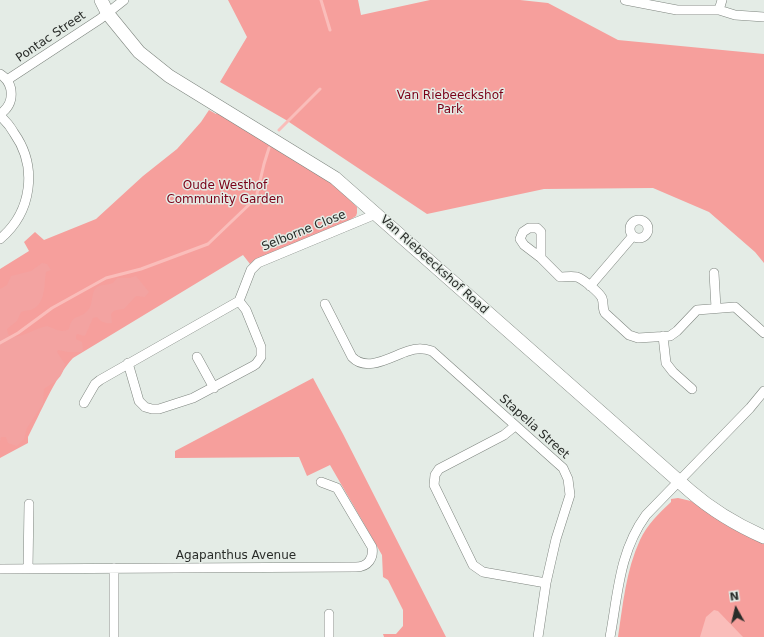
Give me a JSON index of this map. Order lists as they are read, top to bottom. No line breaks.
{"streets":{"street":["Pontac Street","Selborne Close","Van Riebeeckshof Road","Stapelia Street","Agapanthus Avenue"]},"crossings":[["Pontac Street","Van Riebeeckshof Road"],["Selborne Close","Van Riebeeckshof Road"]],"parks":["Van Riebeeckshof Park","Oude Westhof Community Garden"],"north":"top"}
